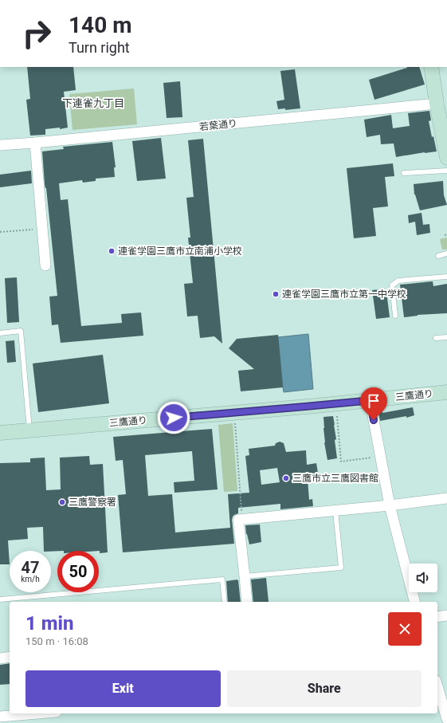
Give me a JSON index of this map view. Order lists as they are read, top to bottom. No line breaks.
{"streets":{"main road":["三鷹通り"],"street":["若葉通り"]},"districts":["下連雀九丁目"],"places":["連雀学園三鷹市立南浦小学校","連雀学園三鷹市立第一中学校","三鷹市立三鷹図書館","三鷹警察署"],"page":{"turn":["140 m","Turn right"],"speed":"47 km/h","limit":"50","heading":["1 min","150 m · 16:08"],"buttons":["Exit","Share"]}}
